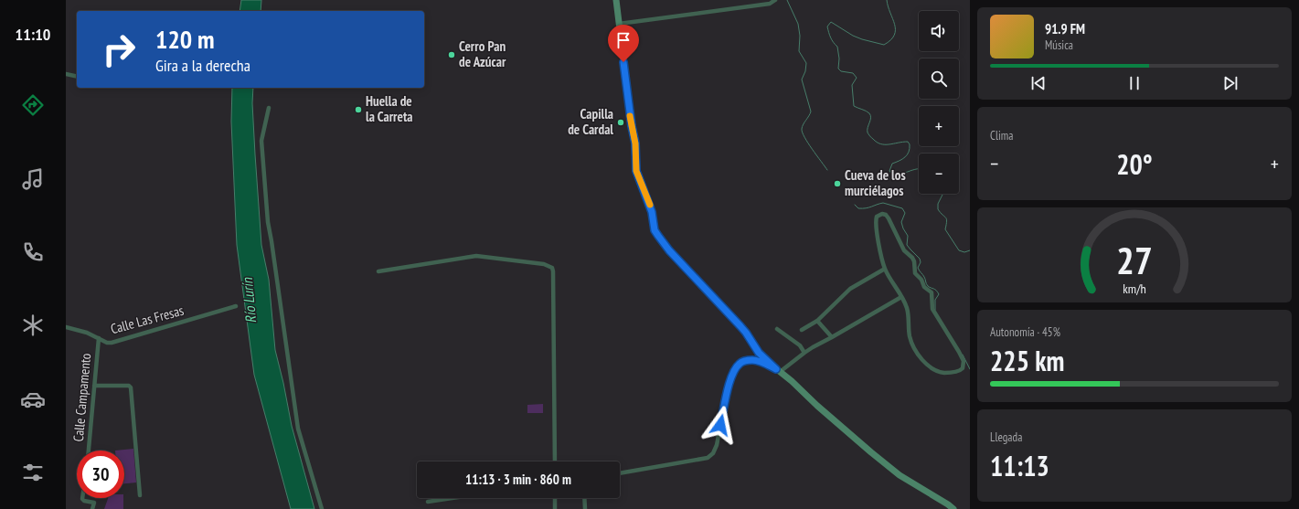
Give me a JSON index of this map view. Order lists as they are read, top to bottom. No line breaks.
{"streets":{"street":["Calle Las Fresas","Calle Campamento"]},"crossings":[["Calle Las Fresas","Calle Campamento"]],"water":["Río Lurín"],"places":["Cerro Pan de Azúcar","Huella de la Carreta","Capilla de Cardal","Cueva de los murciélagos"],"page":{"tabs":"11:10","map_buttons":["+","−"],"turn":["120 m","Gira a la derecha"],"song":["91.9 FM","Música"],"tile":["Clima",["Autonomía · 45%","225 km"],["Llegada","11:13"]],"heat":["−","20°","+"],"limit":"30","trip":"11:13 · 3 min · 860 m","gauge":["27","km/h"]}}
